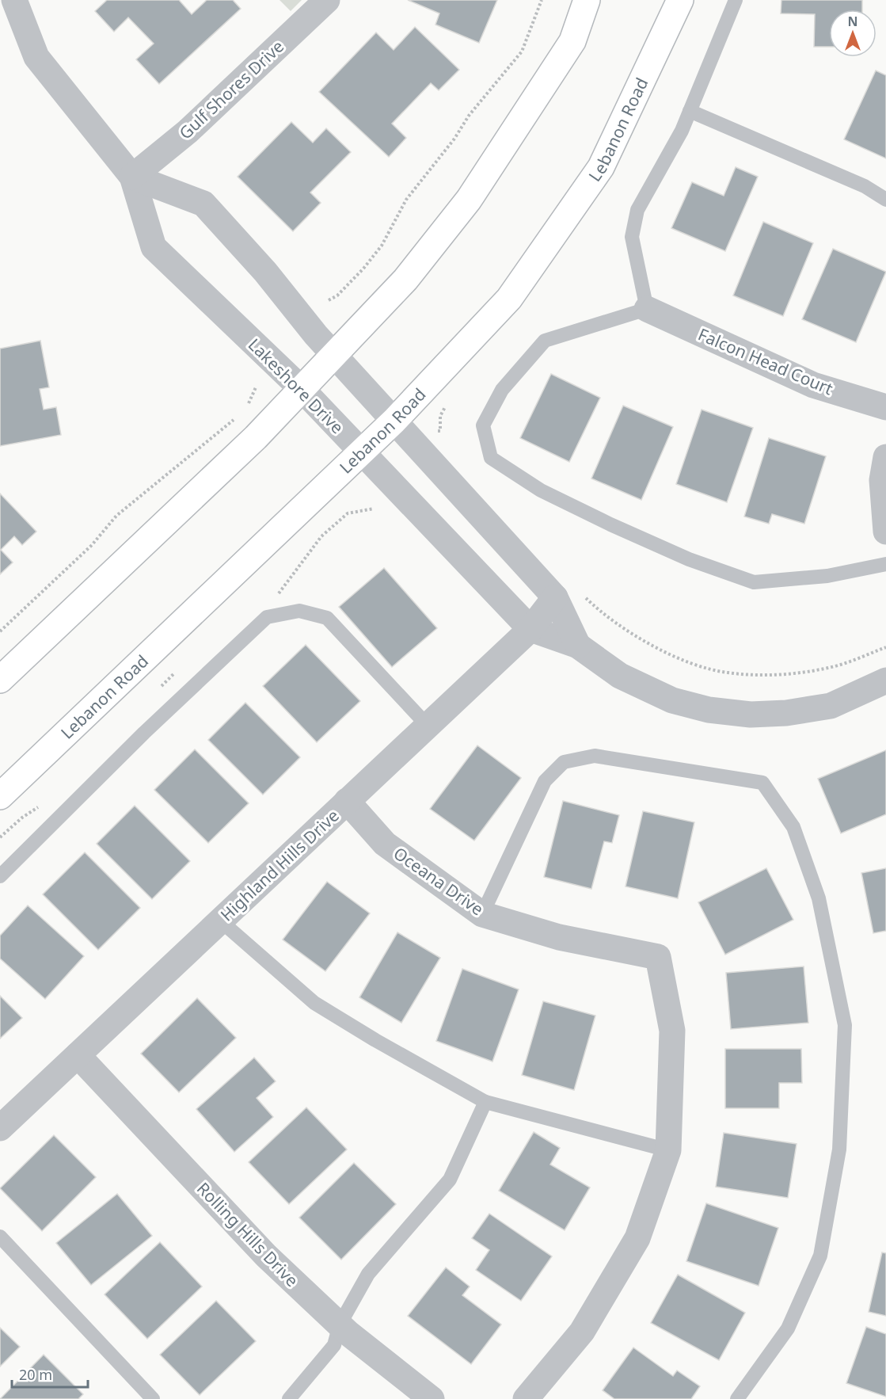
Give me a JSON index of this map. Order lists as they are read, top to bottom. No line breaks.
{"streets":{"main road":["Lebanon Road"],"street":["Gulf Shores Drive","Falcon Head Court","Lakeshore Drive","Highland Hills Drive","Oceana Drive","Rolling Hills Drive"]},"crossings":[["Gulf Shores Drive","Lakeshore Drive"],["Lebanon Road","Lakeshore Drive"],["Lakeshore Drive","Highland Hills Drive"],["Highland Hills Drive","Oceana Drive"],["Highland Hills Drive","Rolling Hills Drive"]],"scale_bar":"20 m","north":"top"}
